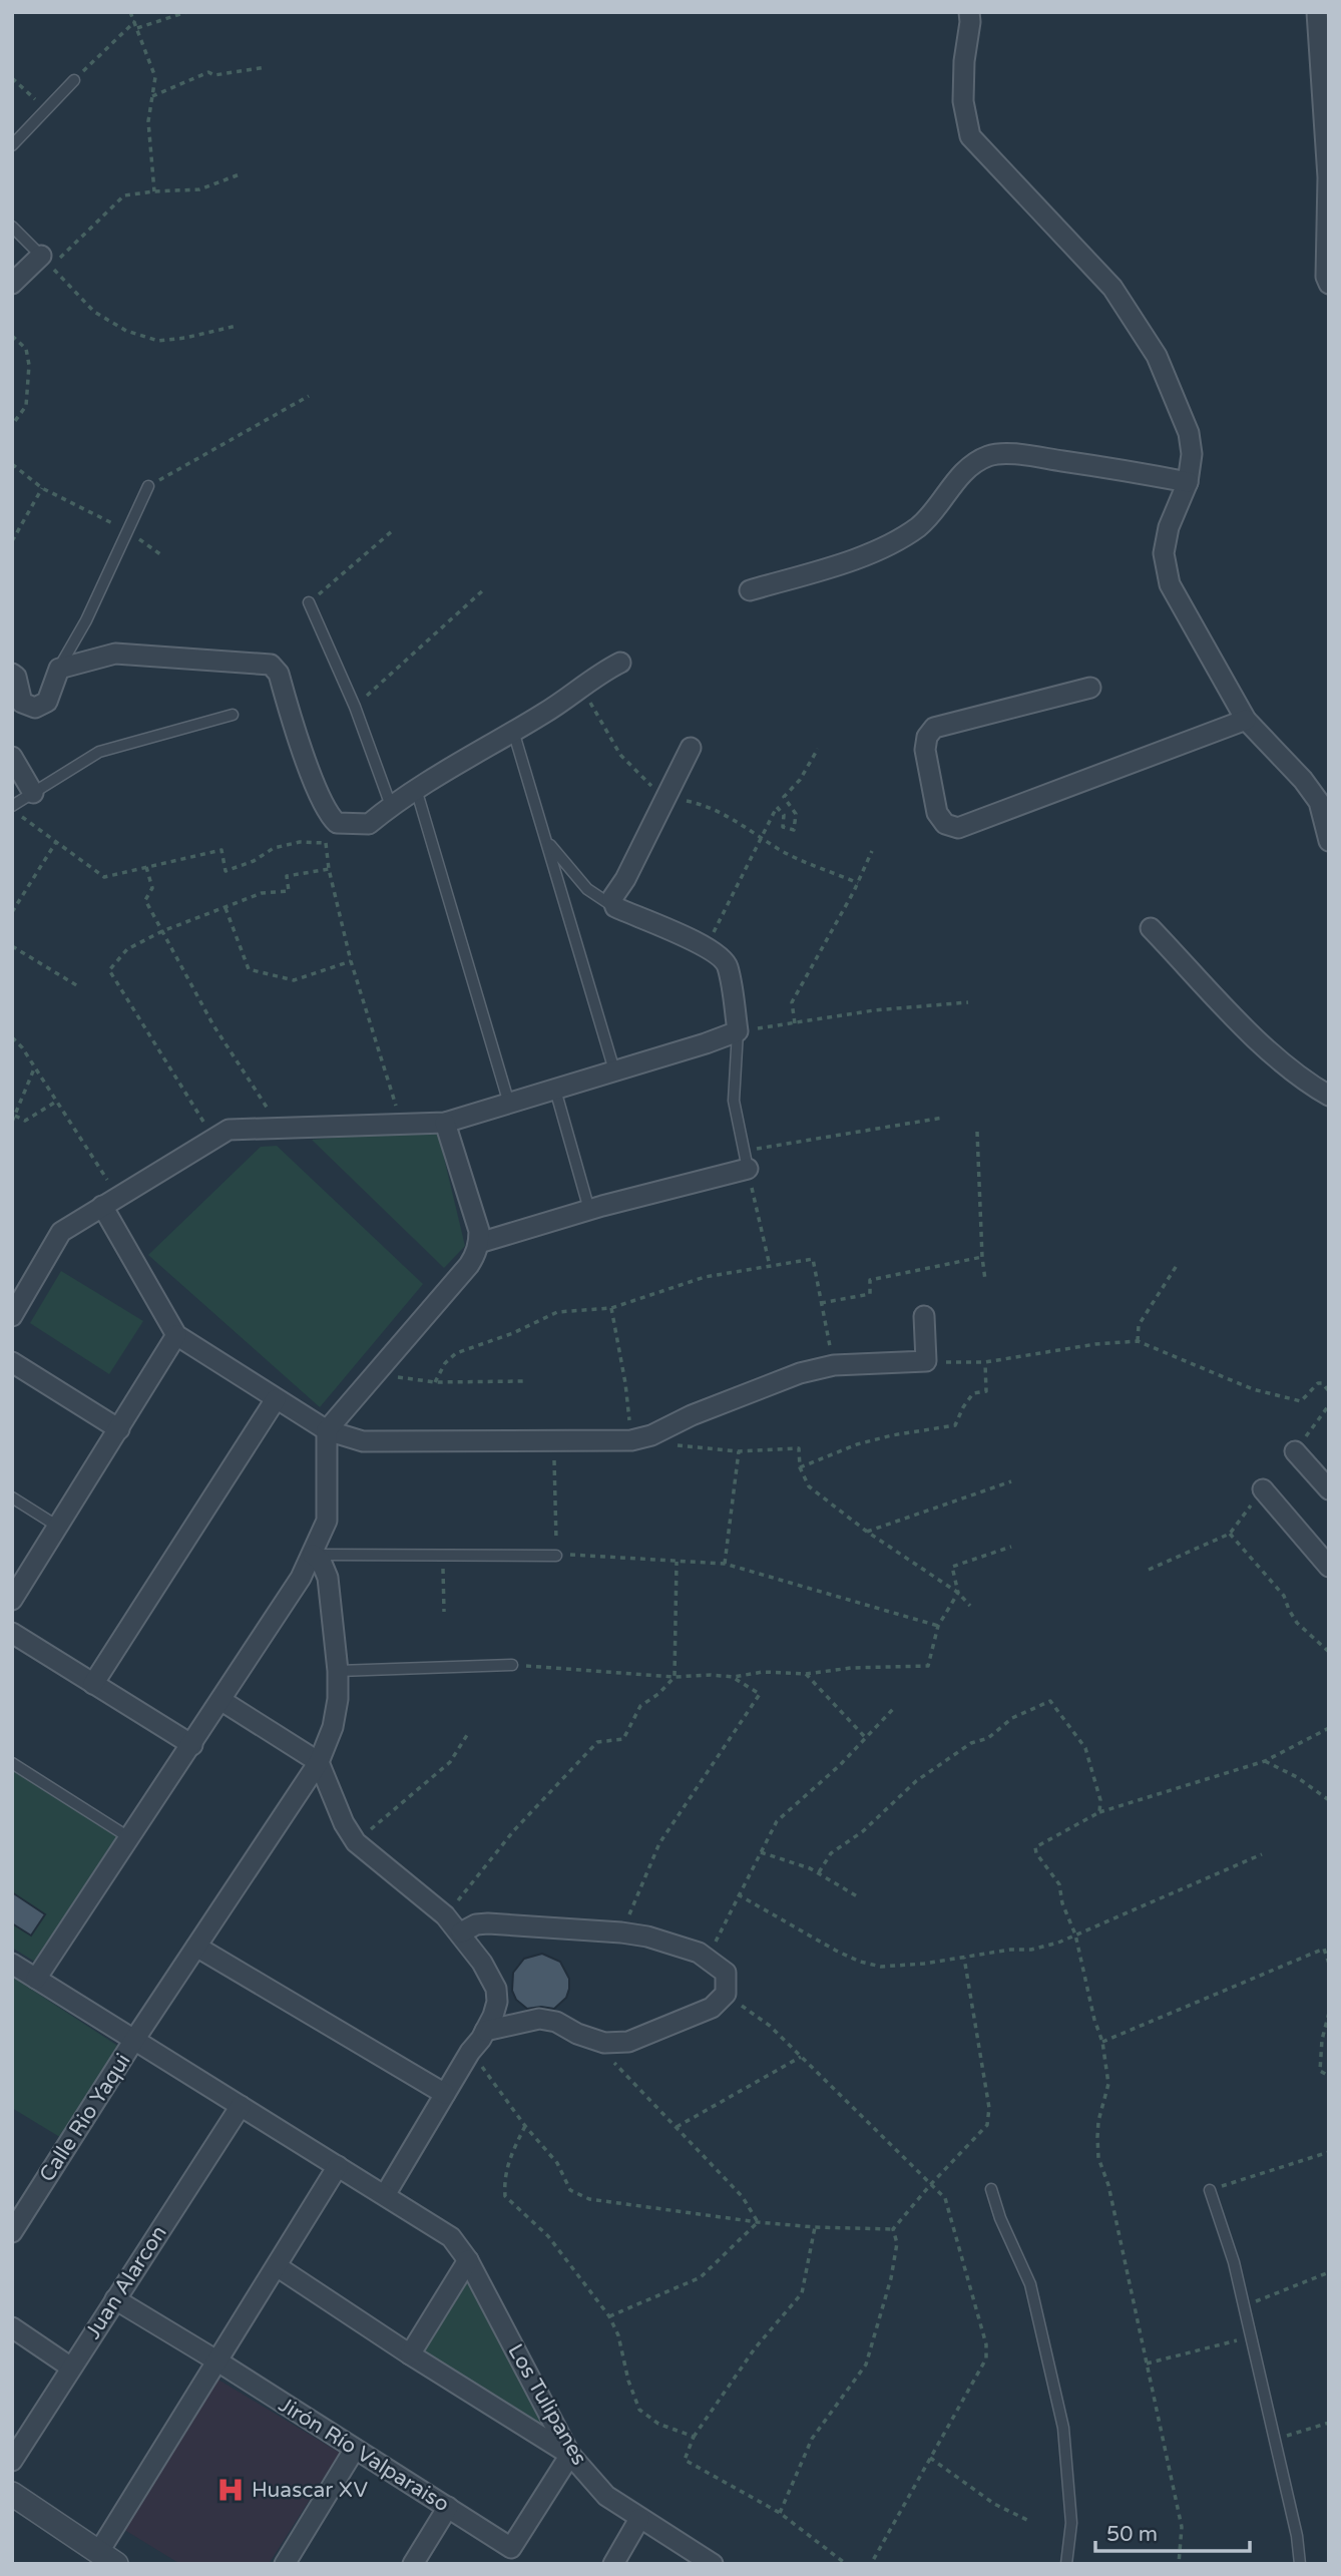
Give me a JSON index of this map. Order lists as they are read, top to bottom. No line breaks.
{"streets":{"street":["Calle Rio Yaqui","Juan Alarcon","Los Tulipanes","Jirón Río Valparaiso"]},"crossings":[["Juan Alarcon","Jirón Río Valparaiso"],["Los Tulipanes","Jirón Río Valparaiso"]],"places":{"hospital":["Huascar XV"]},"scale_bar":"50 m"}
